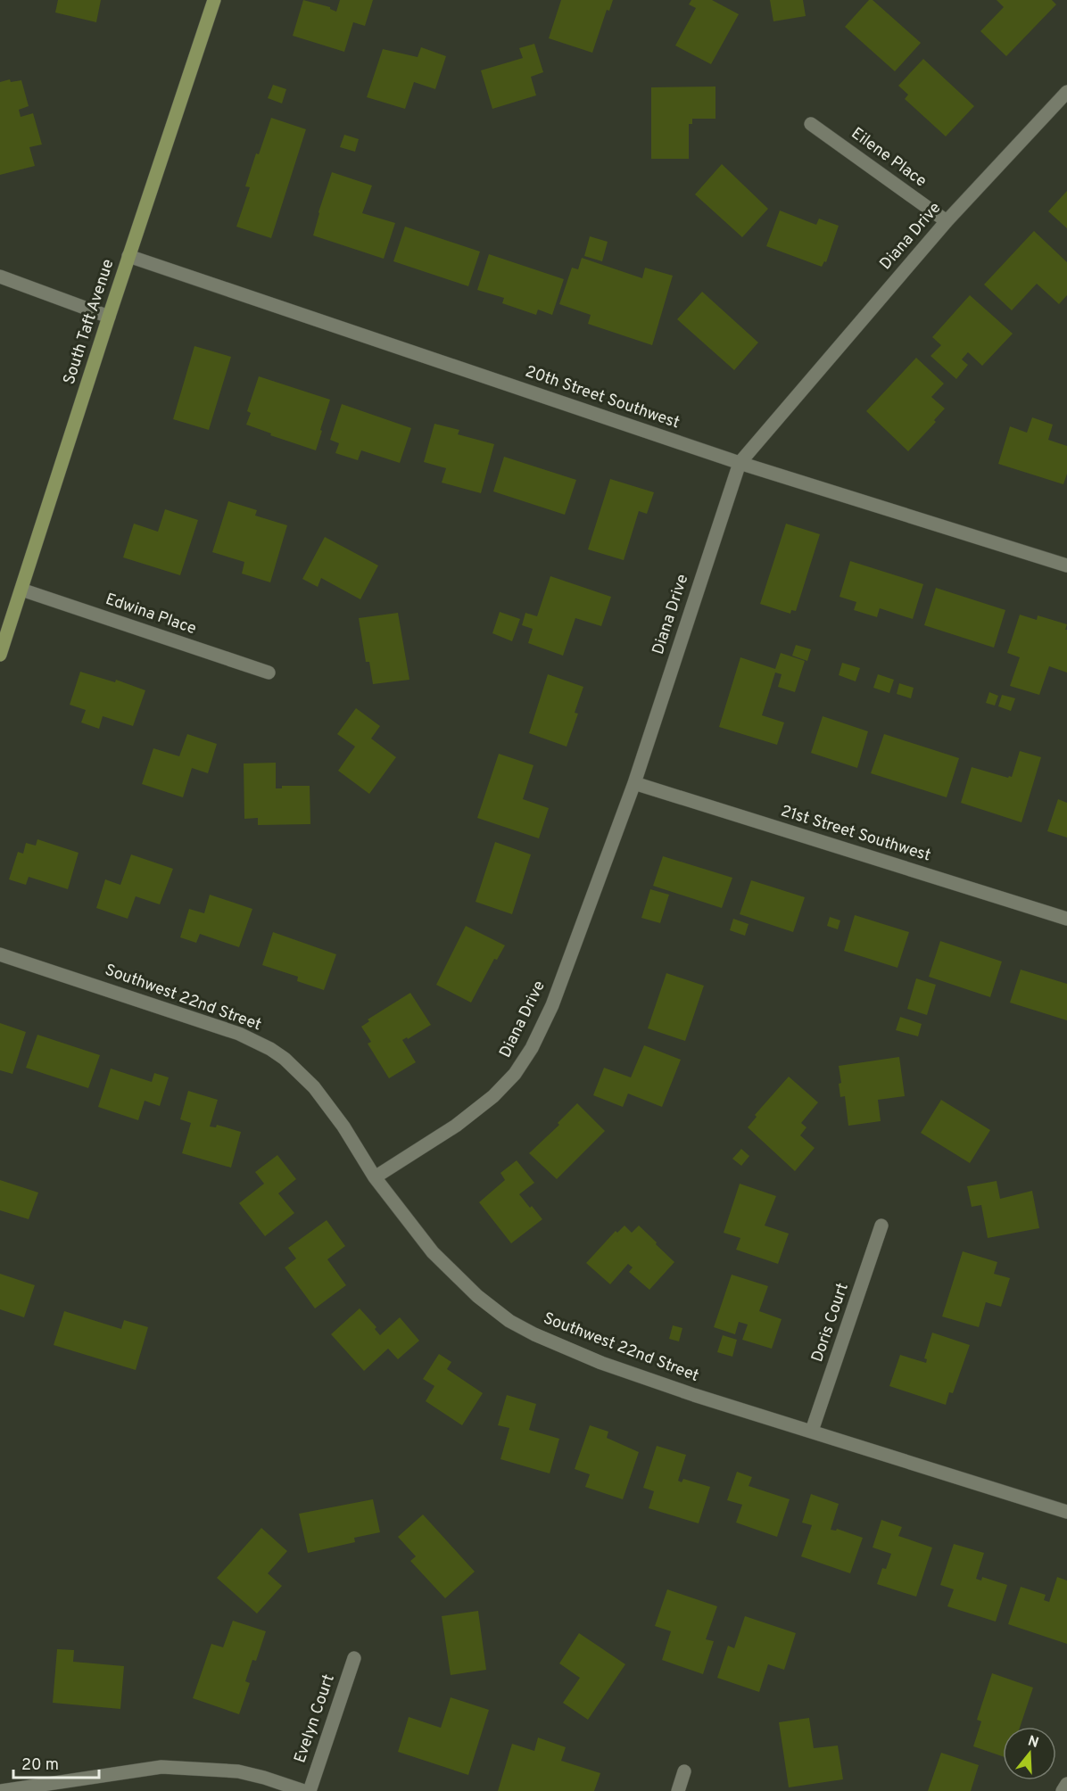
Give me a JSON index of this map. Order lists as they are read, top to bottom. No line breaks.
{"streets":{"main road":["South Taft Avenue"],"street":["Eilene Place","Diana Drive","20th Street Southwest","Edwina Place","21st Street Southwest","Southwest 22nd Street","Doris Court","Evelyn Court"]},"crossings":[["Eilene Place","Diana Drive"],["Diana Drive","20th Street Southwest"],["Diana Drive","21st Street Southwest"],["Diana Drive","Southwest 22nd Street"],["South Taft Avenue","20th Street Southwest"],["South Taft Avenue","Edwina Place"],["Southwest 22nd Street","Doris Court"]],"scale_bar":"20 m","north":"top"}
